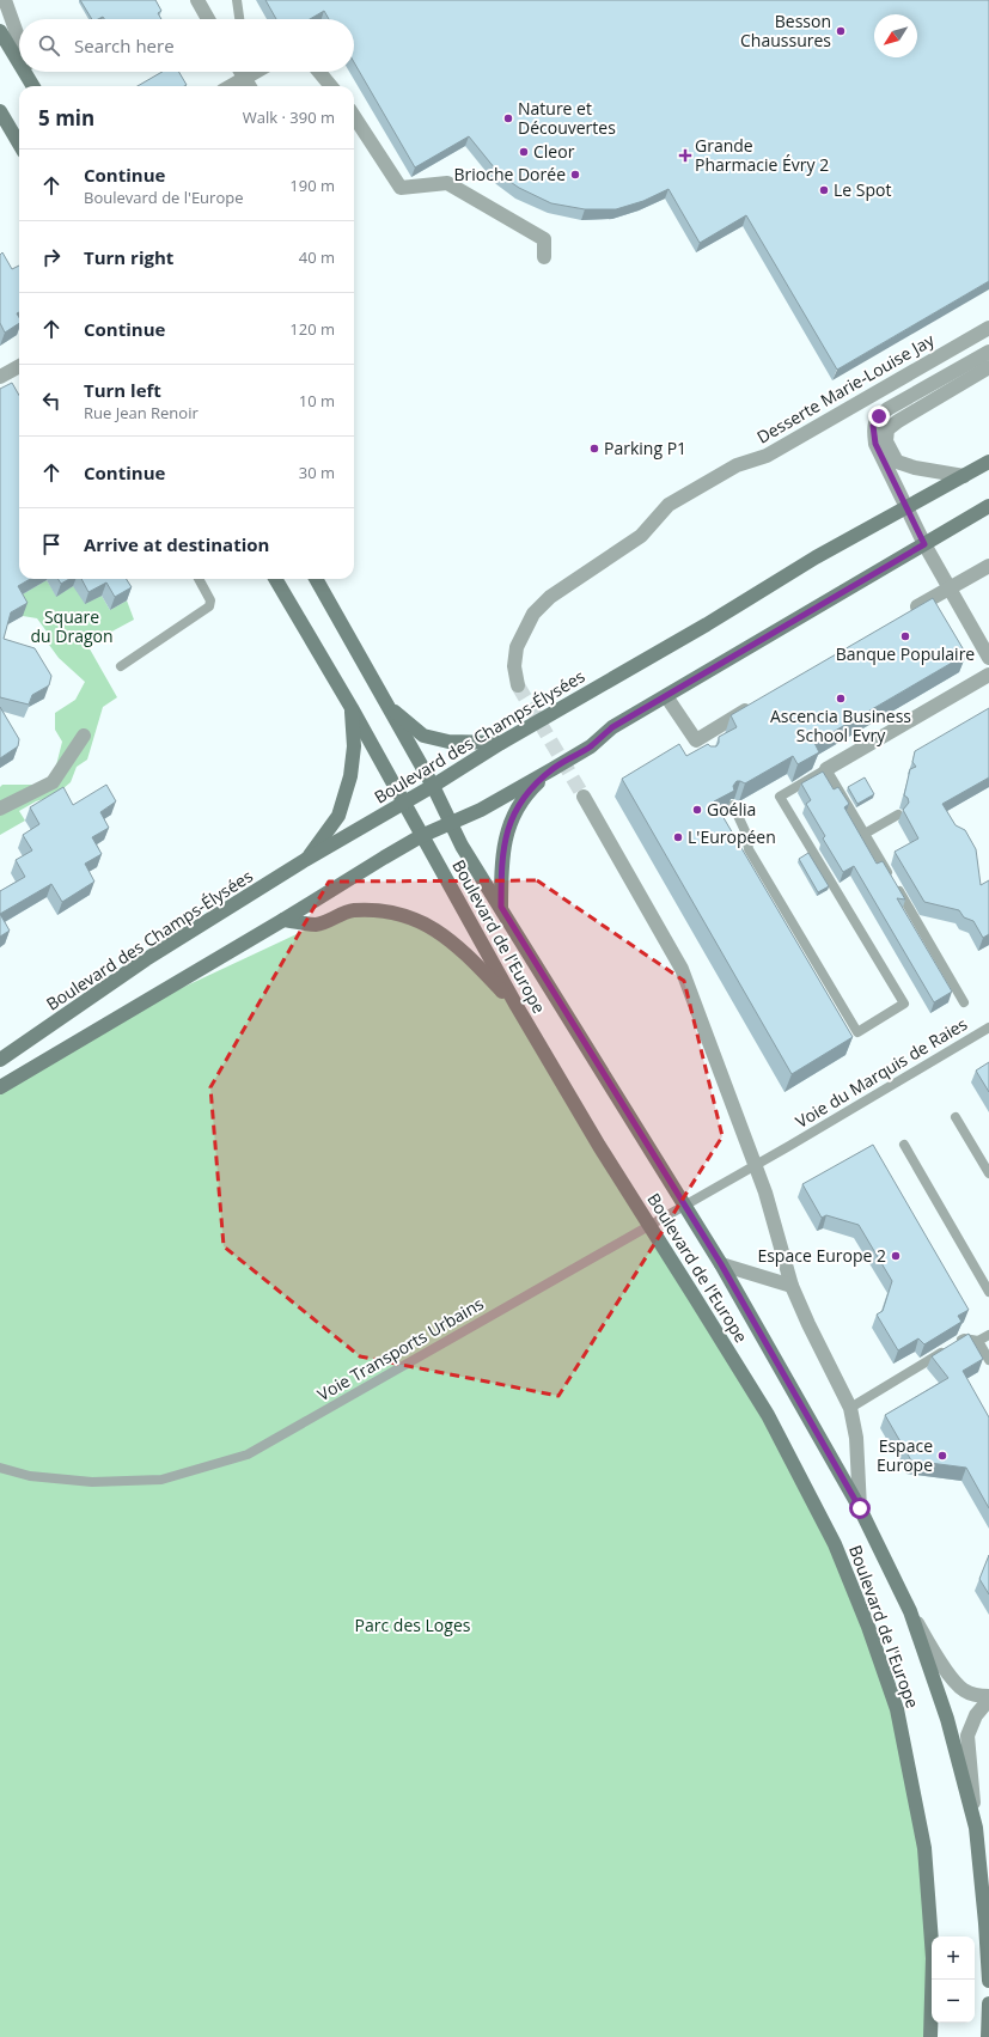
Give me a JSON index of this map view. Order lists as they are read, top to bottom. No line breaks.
{"streets":{"main road":["Boulevard des Champs-Élysées","Boulevard de l'Europe"],"street":["Desserte Marie-Louise Jay"],"lane":["Voie du Marquis de Raies","Voie Transports Urbains"]},"crossings":[["Boulevard des Champs-Élysées","Boulevard de l'Europe"],["Voie du Marquis de Raies","Voie Transports Urbains"]],"parks":["Square du Dragon","Parc des Loges"],"places":{"other":["Besson Chaussures","Nature et Découvertes","Cleor","Brioche Dorée","Le Spot","Parking P1","Banque Populaire","Ascencia Business School Evry","Goélia","L'Européen","Espace Europe 2","Espace Europe"],"health":["Grande Pharmacie Évry 2"]},"north":"bottom left","page":{"search":"Search here","heading":["5 min","Walk · 390 m"],"list":[["Continue","Boulevard de l'Europe","190 m"],["Turn right","40 m"],["Continue","120 m"],["Turn left","Rue Jean Renoir","10 m"],["Continue","30 m"],"Arrive at destination"],"map_buttons":["+","−"]}}
